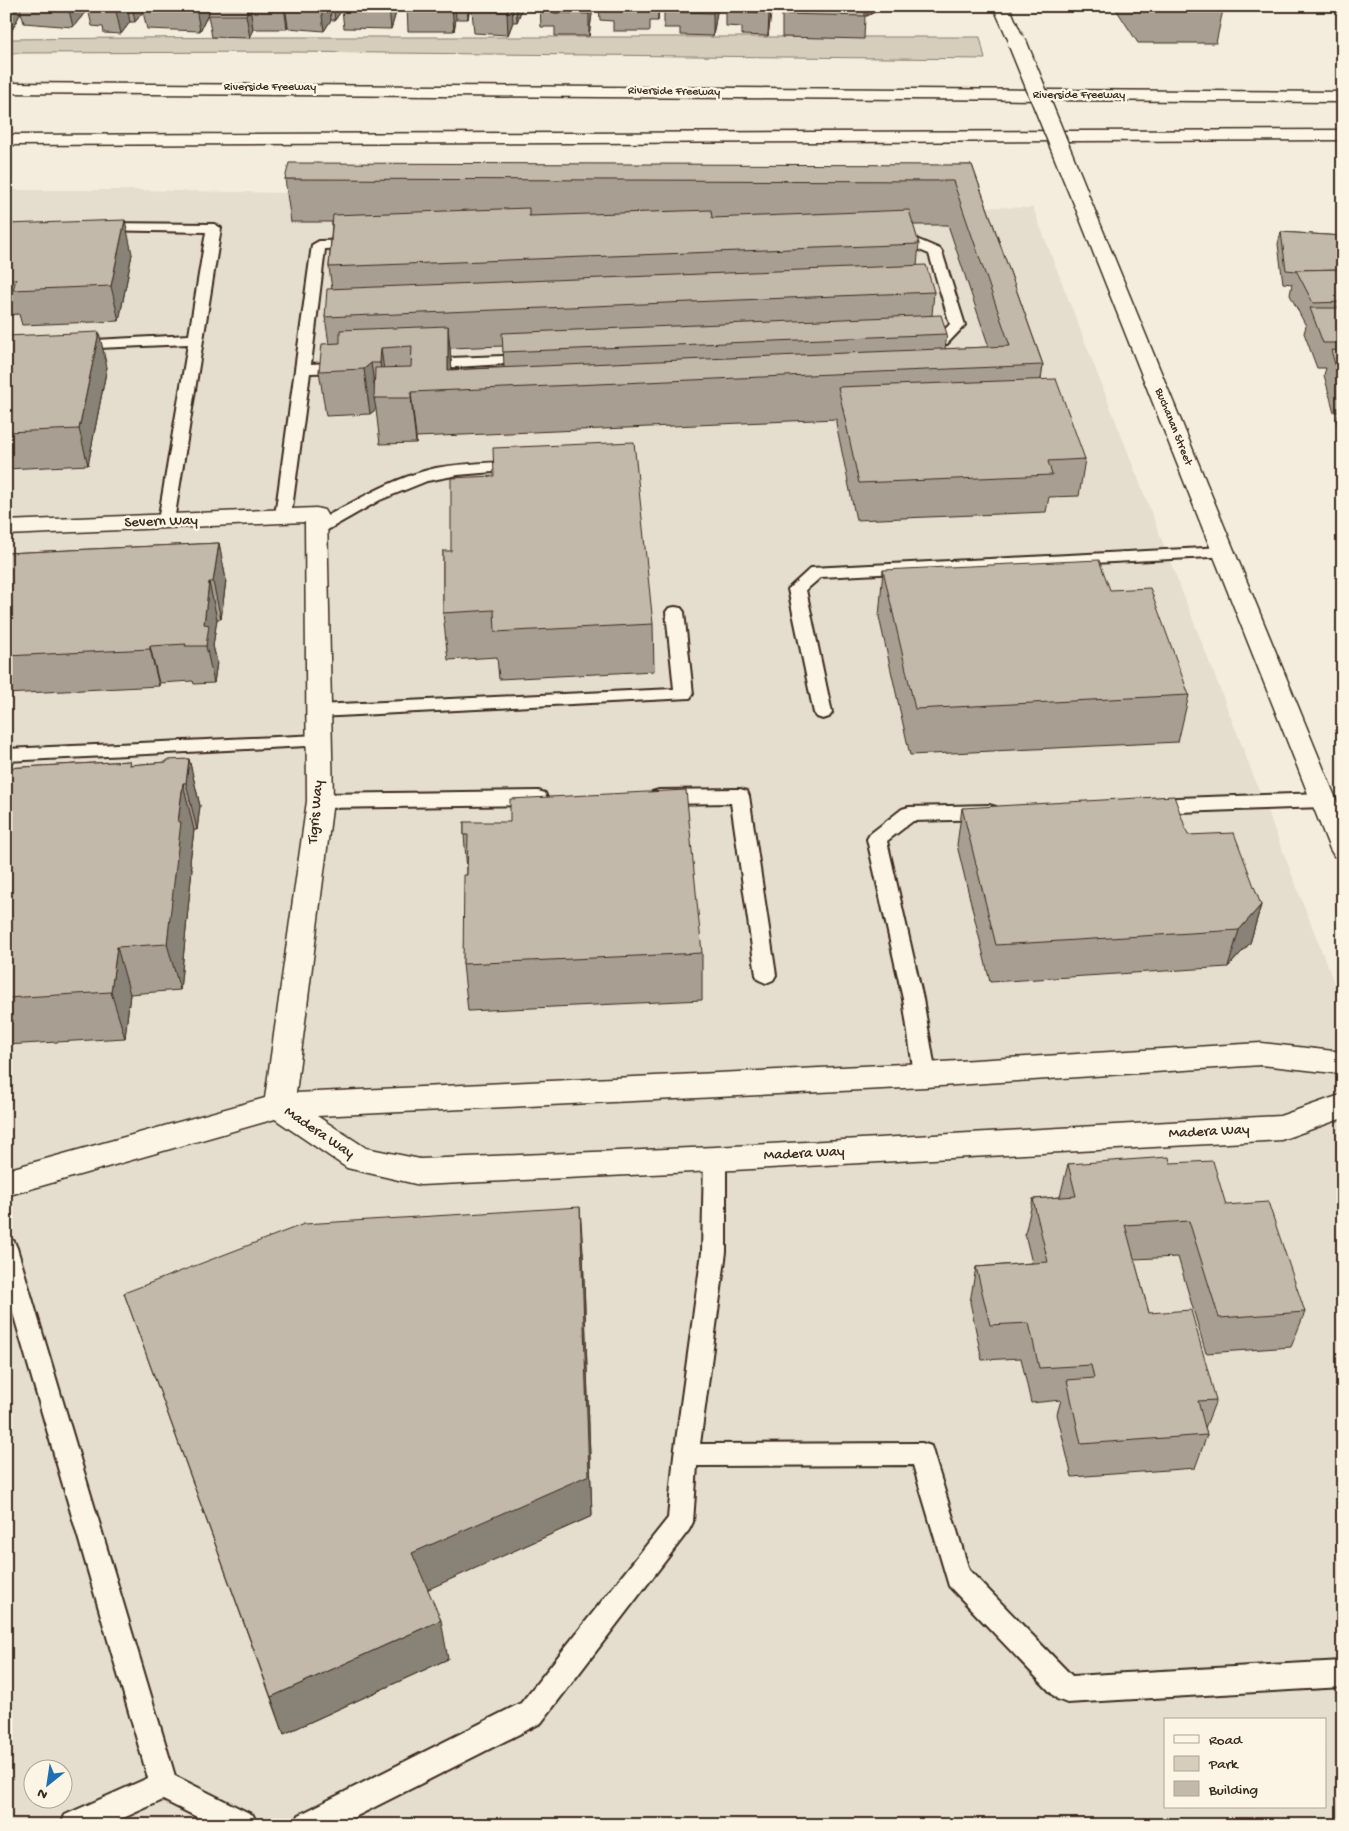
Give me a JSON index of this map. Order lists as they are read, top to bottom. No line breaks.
{"streets":{"main road":["Riverside Freeway","Buchanan Street","Severn Way","Tigris Way","Madera Way"]},"crossings":[["Severn Way","Tigris Way"],["Tigris Way","Madera Way"]],"legend":["Road","Park","Building"],"north":"bottom left"}
